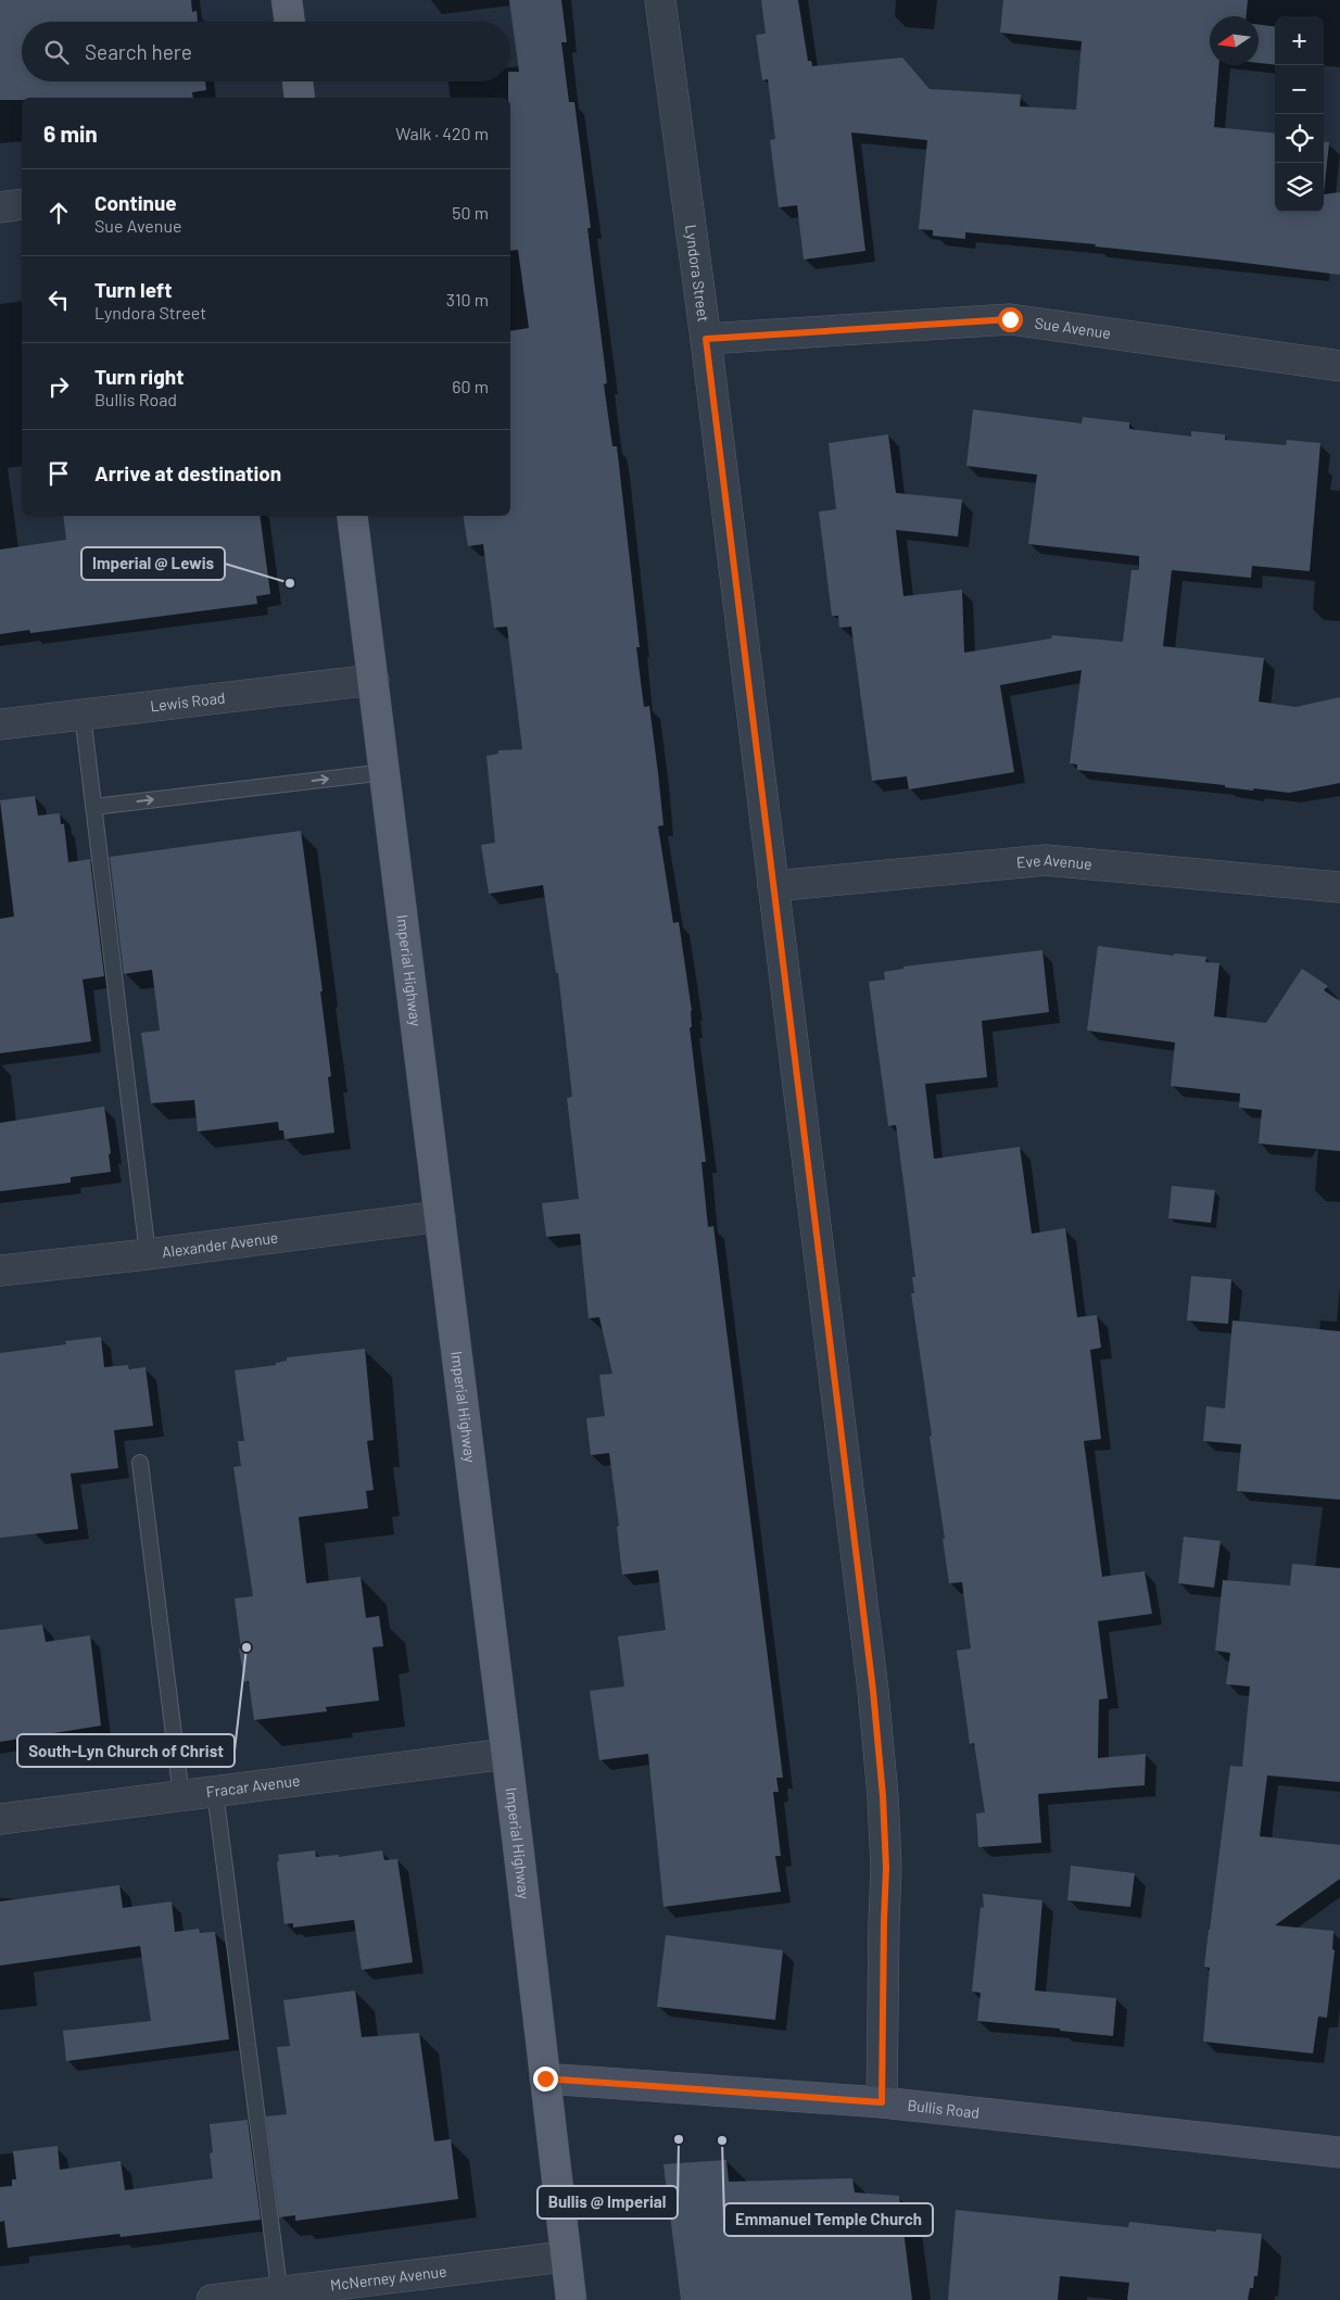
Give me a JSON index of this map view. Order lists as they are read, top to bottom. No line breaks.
{"streets":{"main road":["Imperial Highway"],"street":["Lyndora Street","Sue Avenue","Lewis Road","Eve Avenue","Alexander Avenue","Fracar Avenue","Bullis Road","McNerney Avenue"]},"crossings":[["Lyndora Street","Sue Avenue"],["Lyndora Street","Eve Avenue"],["Lyndora Street","Bullis Road"],["Lewis Road","Imperial Highway"],["Imperial Highway","Alexander Avenue"],["Imperial Highway","Fracar Avenue"],["Imperial Highway","Bullis Road"],["Imperial Highway","McNerney Avenue"]],"places":["Imperial @ Lewis","South-Lyn Church of Christ","Bullis @ Imperial","Emmanuel Temple Church"],"north":"left","page":{"map_buttons":["+","−"],"search":"Search here","heading":["6 min","Walk · 420 m"],"list":[["Continue","Sue Avenue","50 m"],["Turn left","Lyndora Street","310 m"],["Turn right","Bullis Road","60 m"],"Arrive at destination"]}}
